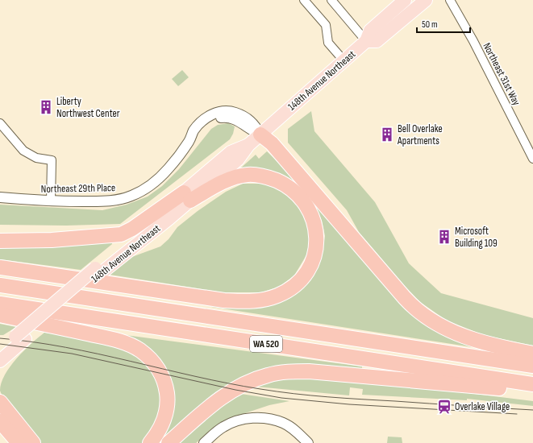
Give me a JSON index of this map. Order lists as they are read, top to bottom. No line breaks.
{"streets":{"highway":["WA 520"],"main road":["148th Avenue Northeast"],"street":["Northeast 31st Way","Northeast 29th Place"]},"crossings":[["148th Avenue Northeast","Northeast 29th Place"]],"places":{"building":["Liberty Northwest Center","Bell Overlake Apartments","Microsoft Building 109"],"station":["Overlake Village"]},"scale_bar":"50 m"}
